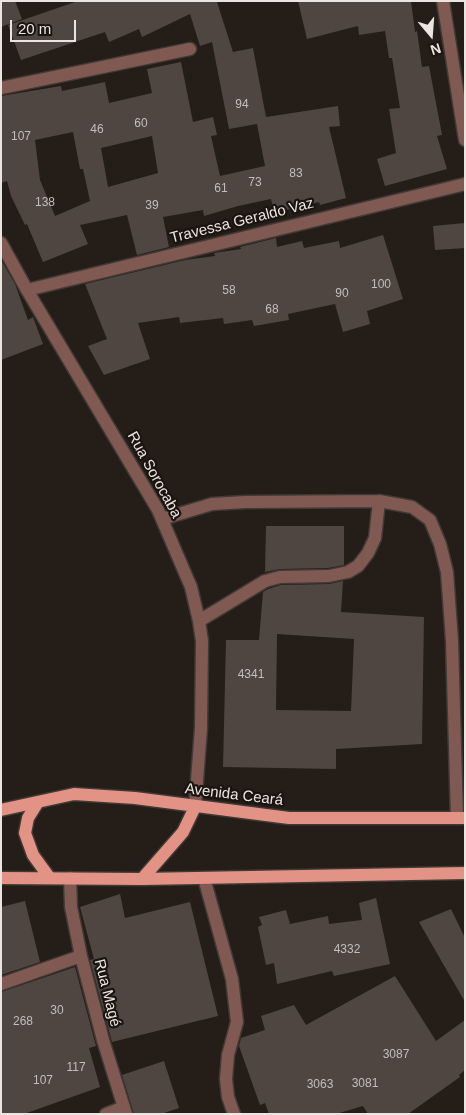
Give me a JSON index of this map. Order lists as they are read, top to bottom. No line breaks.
{"streets":{"main road":["Avenida Ceará"],"street":["Travessa Geraldo Vaz","Rua Sorocaba","Rua Magé"]},"crossings":[["Travessa Geraldo Vaz","Rua Sorocaba"],["Rua Sorocaba","Avenida Ceará"]],"house_numbers":["94","60","46","107","83","73","61","138","39","100","58","90","68","4341","4332","30","268","3087","117","107","3081","3063"],"scale_bar":"20 m","north":"bottom"}
